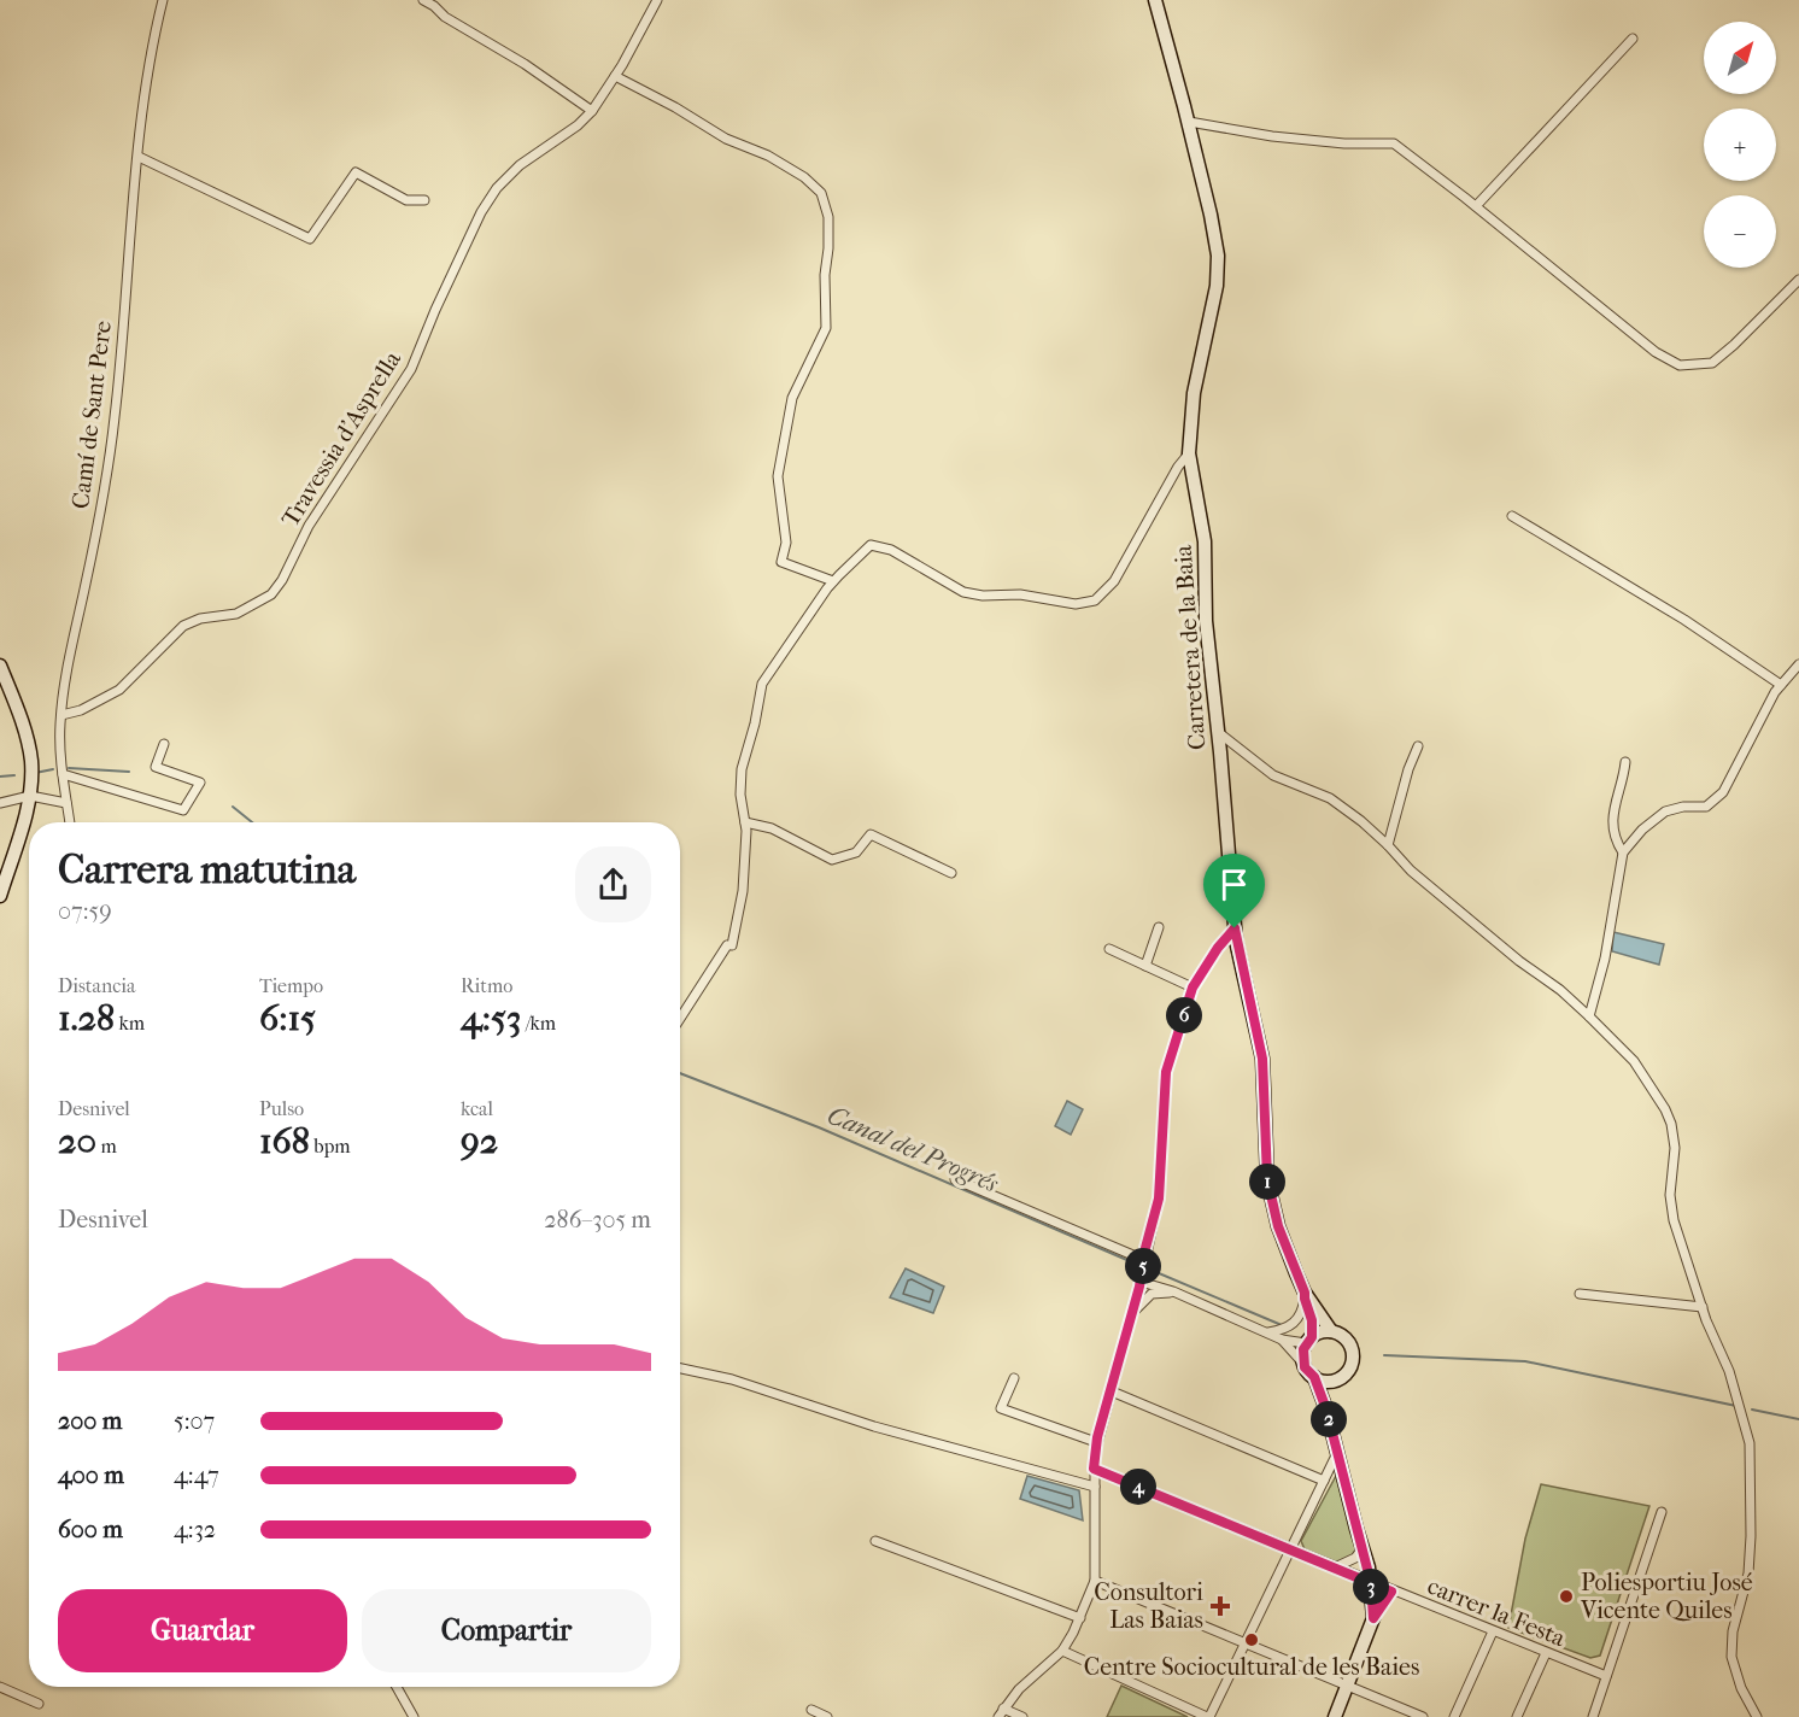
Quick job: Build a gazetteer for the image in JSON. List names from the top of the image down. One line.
{"streets":{"main road":["Carretera de la Baia"],"street":["Camí de Sant Pere","Travessia d'Asprella","carrer la Festa"]},"crossings":[["Camí de Sant Pere","Travessia d'Asprella"]],"water":["Canal del Progrés"],"places":{"other":["Poliesportiu José Vicente Quiles","Centre Sociocultural de les Baies"],"health":["Consultori Las Baias"]},"north":"top right","page":{"map_buttons":["+","−"],"heading":["Carrera matutina","07:59"],"stats":[["Distancia","1.28 km"],["Tiempo","6:15"],["Ritmo","4:53 /km"],["Desnivel","20 m"],["Pulso","168 bpm"],["kcal","92"]],"pins":["6","1","5","2","4","3"],"chart":["Desnivel","286–305 m"],"list":[{"name":"200 m","note":"5:07"},{"name":"400 m","note":"4:47"},{"name":"600 m","note":"4:32"}],"buttons":["Guardar","Compartir"]}}
